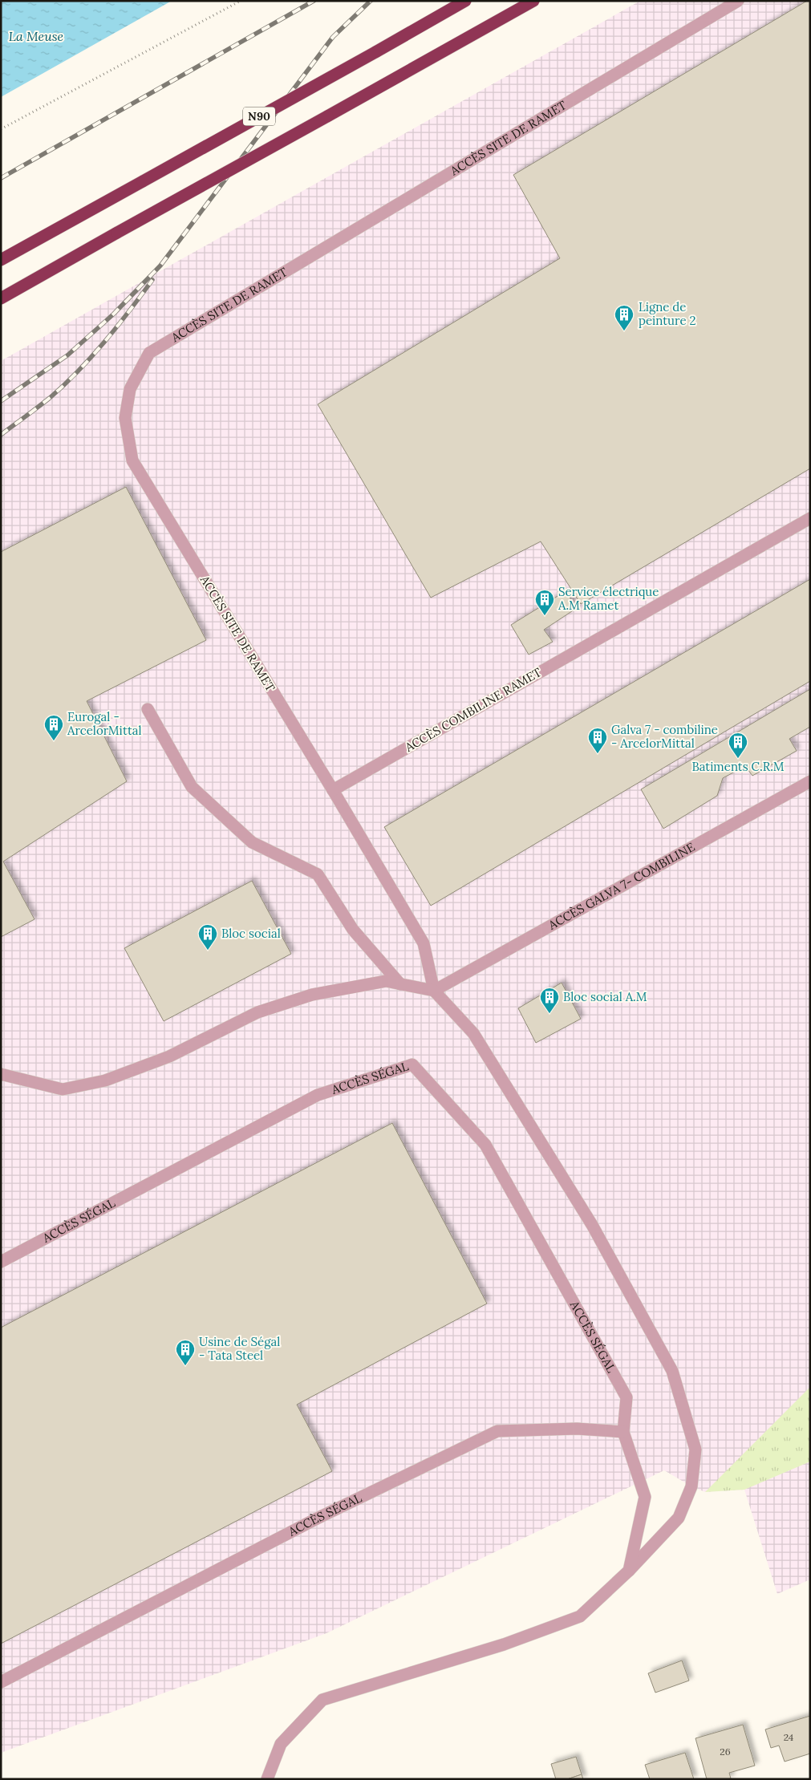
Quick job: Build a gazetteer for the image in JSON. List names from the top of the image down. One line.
{"streets":{"highway":["N90"],"lane":["ACCÈS SITE DE RAMET","ACCÈS COMBILINE RAMET","ACCÈS GALVA 7- COMBILINE","ACCÈS SÉGAL"]},"crossings":[["ACCÈS SITE DE RAMET","ACCÈS COMBILINE RAMET"]],"water":["La Meuse"],"places":{"building":["Ligne de peinture 2","Service électrique A.M Ramet","Eurogal - ArcelorMittal","Galva 7 - combiline - ArcelorMittal","Batiments C.R.M","Bloc social","Bloc social A.M","Usine de Ségal - Tata Steel"]},"house_numbers":["24","26"]}
